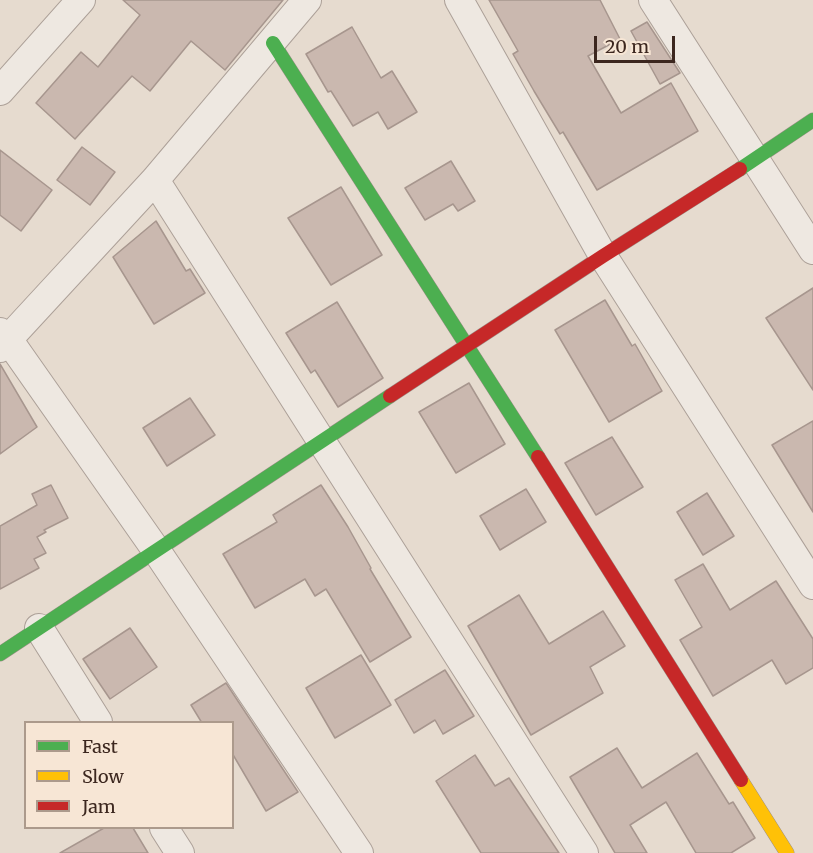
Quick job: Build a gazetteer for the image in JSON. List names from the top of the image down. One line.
{"legend":["Fast","Slow","Jam"],"scale_bar":"20 m"}
